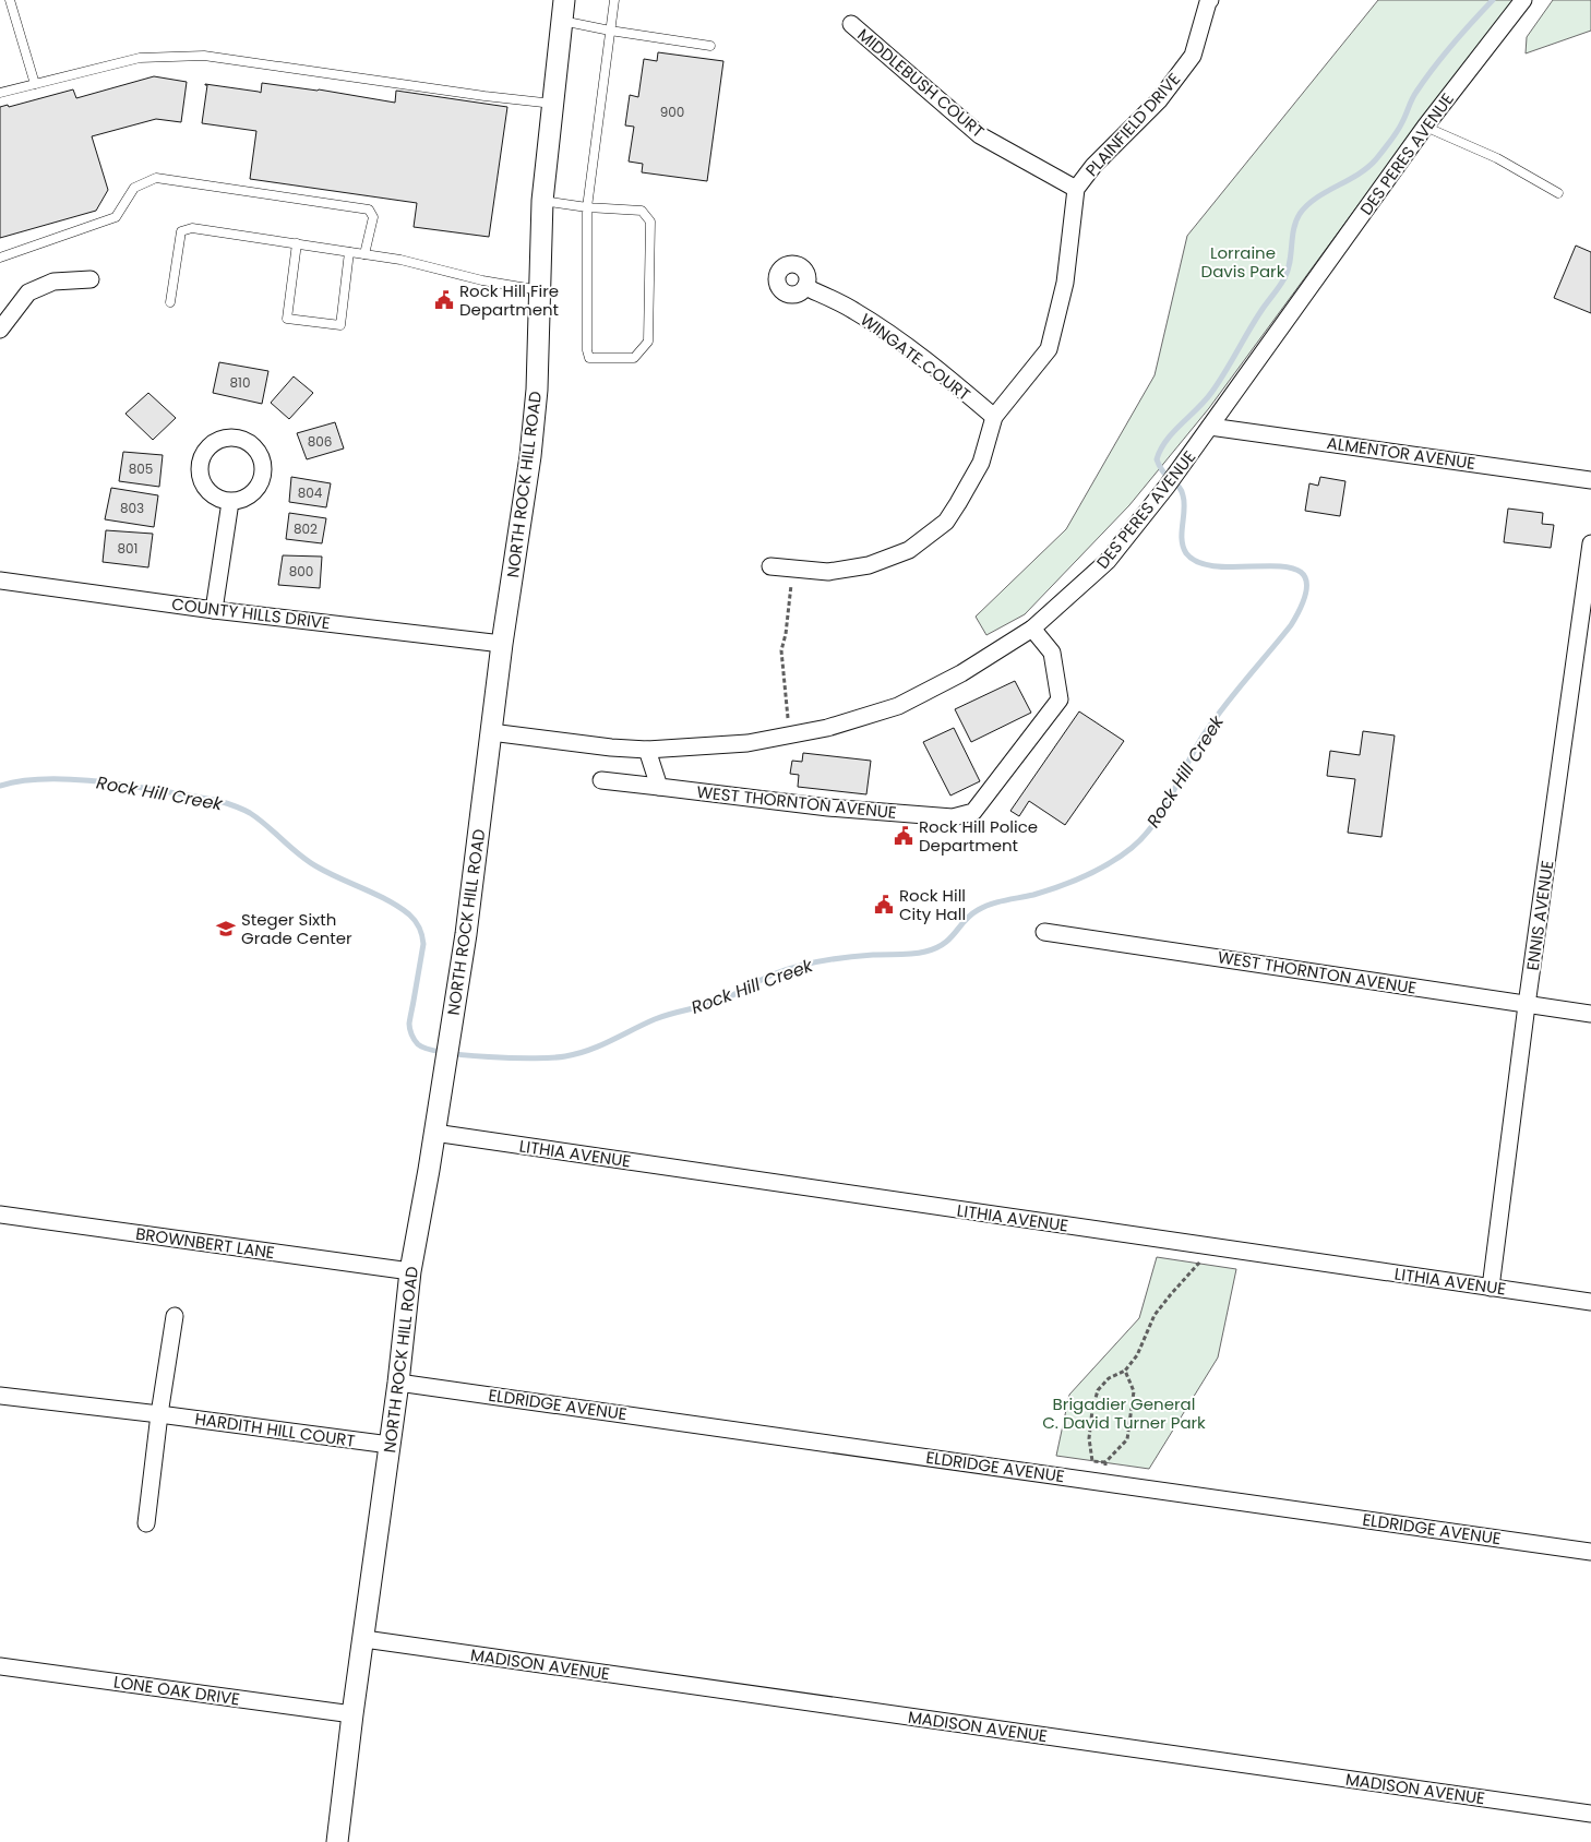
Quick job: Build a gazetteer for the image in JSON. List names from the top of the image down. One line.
{"streets":{"street":["MIDDLEBUSH COURT","PLAINFIELD DRIVE","DES PERES AVENUE","WINGATE COURT","ALMENTOR AVENUE","NORTH ROCK HILL ROAD","COUNTY HILLS DRIVE","WEST THORNTON AVENUE","ENNIS AVENUE","LITHIA AVENUE","BROWNBERT LANE","ELDRIDGE AVENUE","HARDITH HILL COURT","MADISON AVENUE","LONE OAK DRIVE"]},"crossings":[["MIDDLEBUSH COURT","PLAINFIELD DRIVE"],["PLAINFIELD DRIVE","WINGATE COURT"],["DES PERES AVENUE","ALMENTOR AVENUE"],["DES PERES AVENUE","NORTH ROCK HILL ROAD"],["DES PERES AVENUE","WEST THORNTON AVENUE"],["NORTH ROCK HILL ROAD","COUNTY HILLS DRIVE"],["NORTH ROCK HILL ROAD","LITHIA AVENUE"],["NORTH ROCK HILL ROAD","BROWNBERT LANE"],["NORTH ROCK HILL ROAD","ELDRIDGE AVENUE"],["NORTH ROCK HILL ROAD","HARDITH HILL COURT"],["NORTH ROCK HILL ROAD","MADISON AVENUE"],["NORTH ROCK HILL ROAD","LONE OAK DRIVE"],["WEST THORNTON AVENUE","ENNIS AVENUE"],["ENNIS AVENUE","LITHIA AVENUE"]],"water":["Rock Hill Creek"],"parks":["Lorraine Davis Park","Brigadier General C. David Turner Park"],"places":{"public building":["Rock Hill Fire Department","Rock Hill Police Department","Rock Hill City Hall"],"school or university":["Steger Sixth Grade Center"]},"house_numbers":["900","810","806","805","804","803","802","801","800"]}
